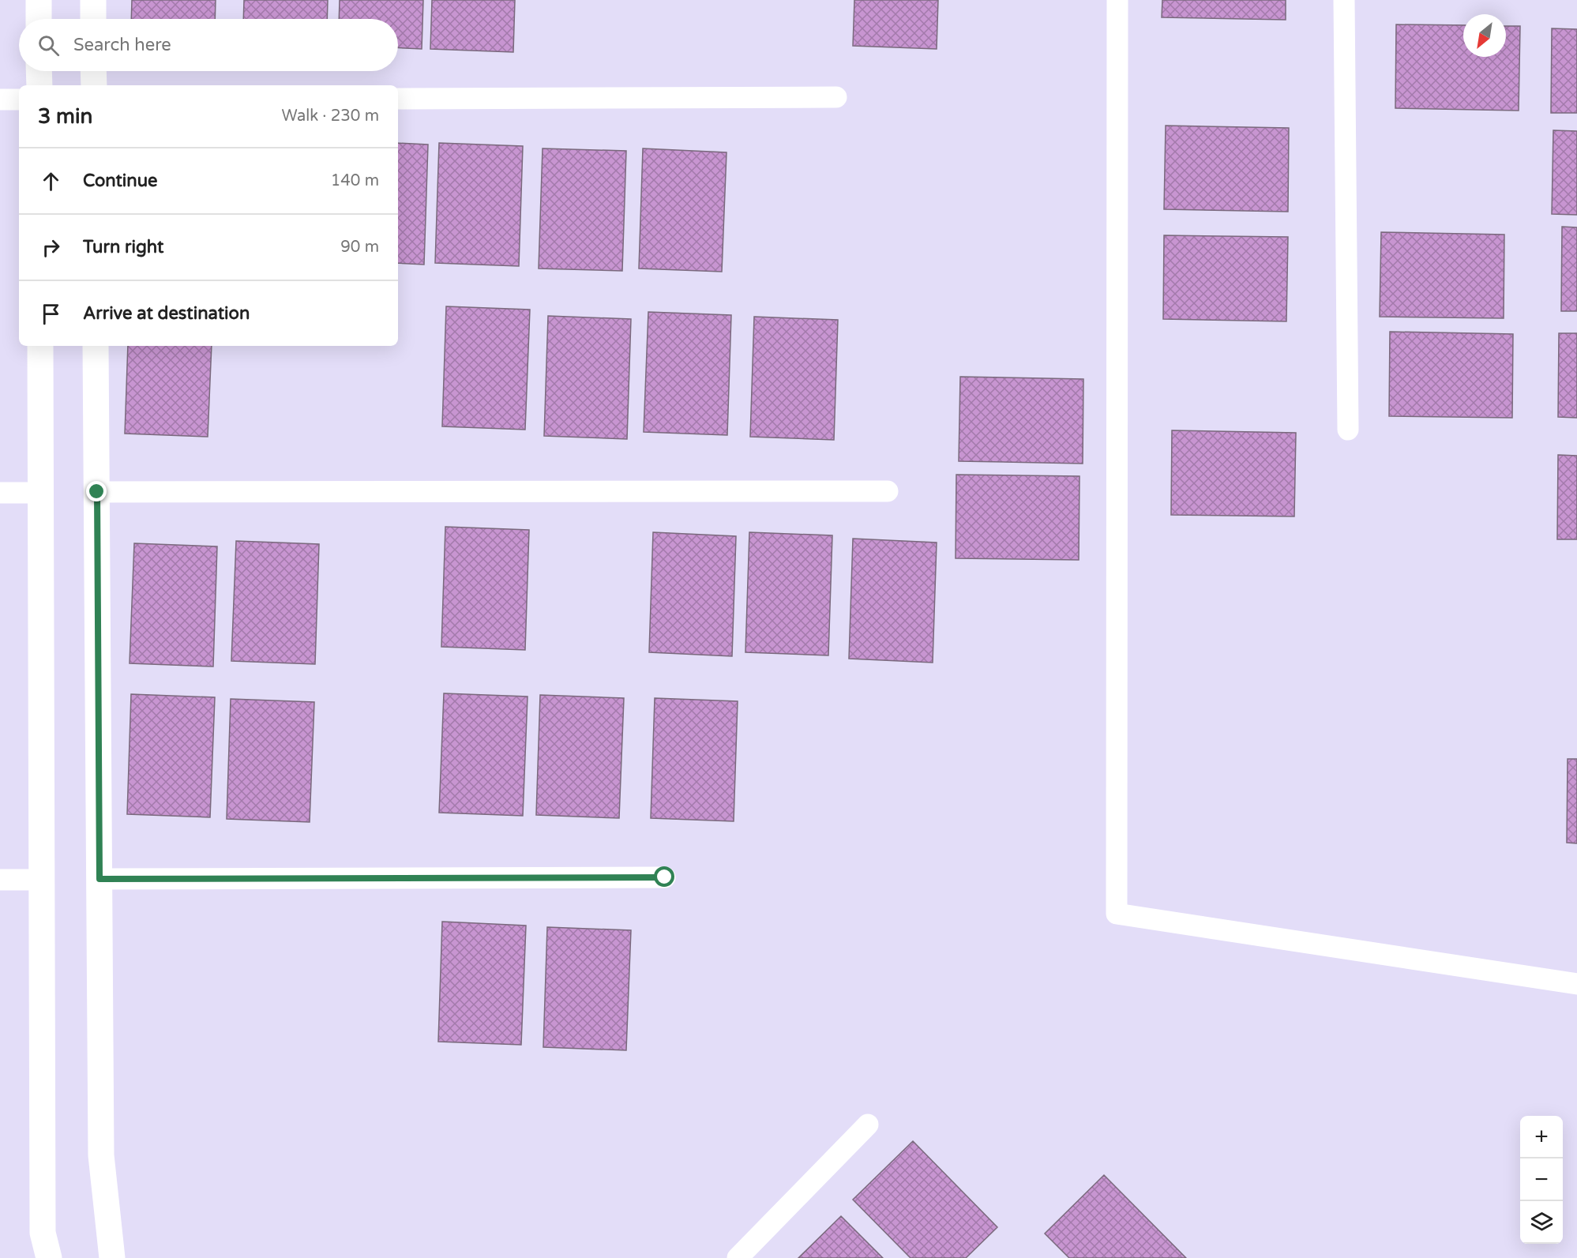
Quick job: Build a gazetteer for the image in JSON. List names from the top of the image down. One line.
{"north":"bottom left","page":{"search":"Search here","heading":["3 min","Walk · 230 m"],"list":[["Continue","140 m"],["Turn right","90 m"],"Arrive at destination"],"map_buttons":["+","−"]}}
